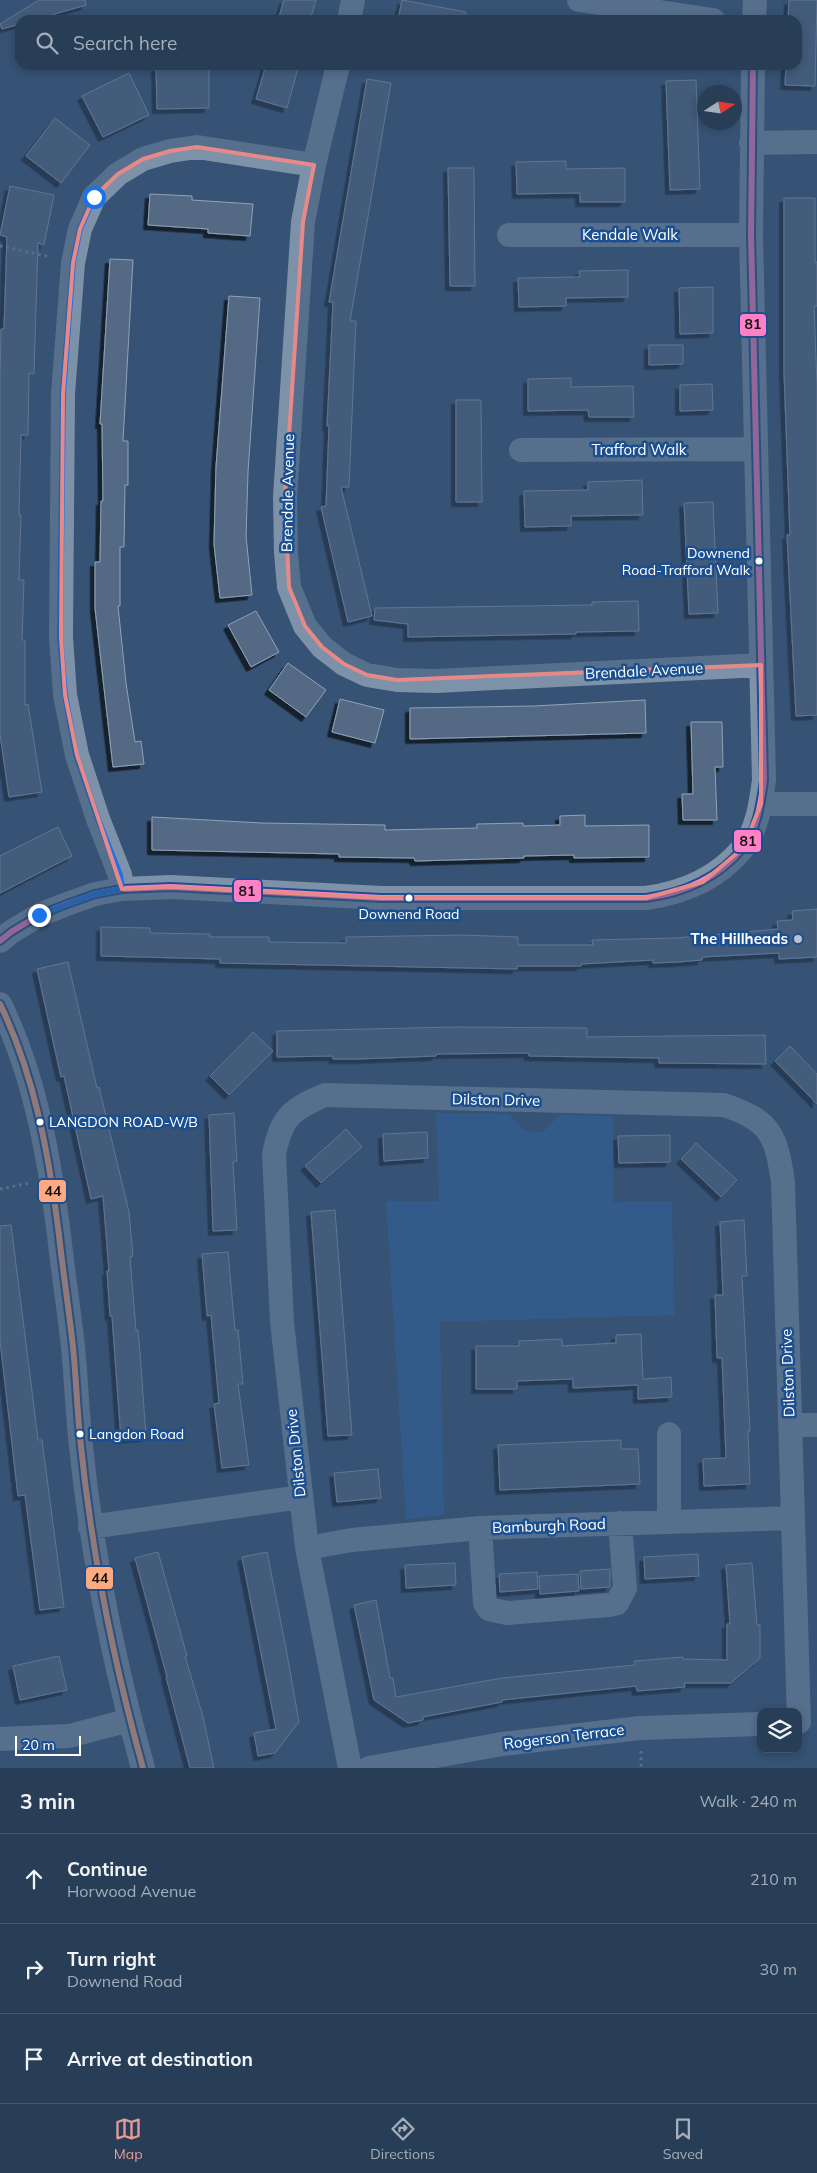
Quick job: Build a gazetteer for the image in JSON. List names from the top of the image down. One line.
{"streets":{"street":["Kendale Walk","Trafford Walk","Brendale Avenue","Dilston Drive","Bamburgh Road","Rogerson Terrace"]},"crossings":[["Dilston Drive","Bamburgh Road"]],"places":["Downend Road-Trafford Walk","Downend Road","The Hillheads","LANGDON ROAD-W/B","Langdon Road"],"lines":["transit line 81","transit line 44"],"scale_bar":"20 m","north":"right","page":{"search":"Search here","scale":"20 m","heading":["3 min","Walk · 240 m"],"list":[["Continue","Horwood Avenue","210 m"],["Turn right","Downend Road","30 m"],"Arrive at destination"],"nav":["Map","Directions","Saved"]}}
